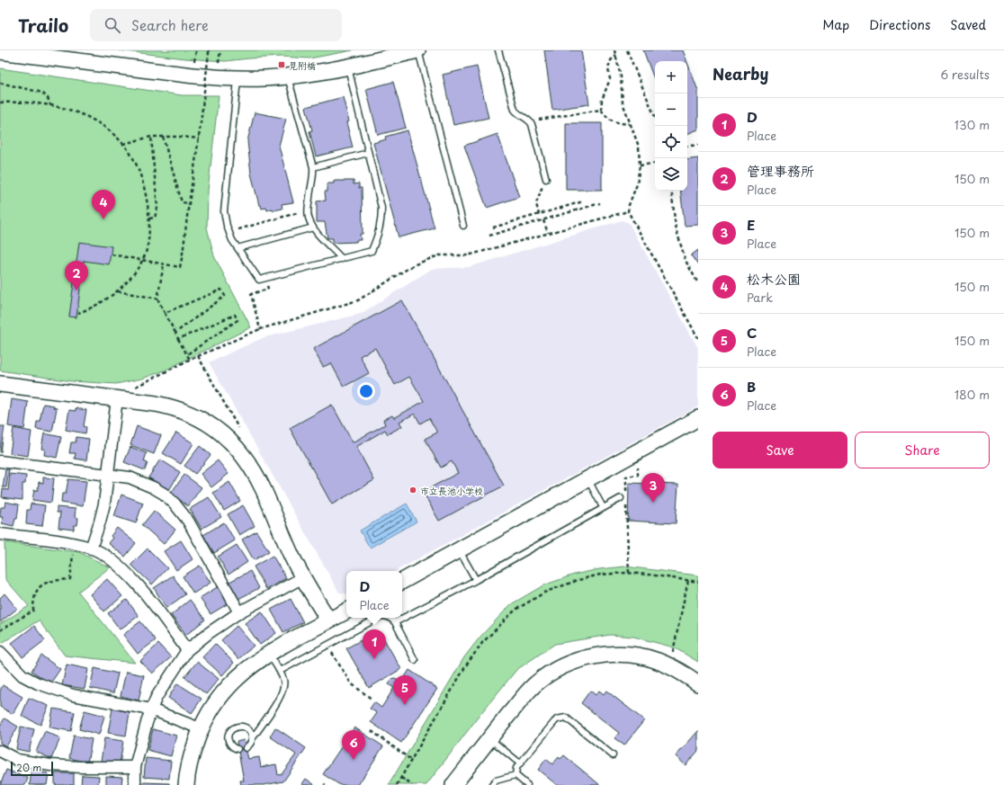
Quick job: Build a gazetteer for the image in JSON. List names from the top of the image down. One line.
{"places":{"transit":["見附橋"],"other":["市立長池小学校"]},"scale_bar":"20 m","page":{"header":"Trailo","search":"Search here","nav":["Map","Directions","Saved"],"heading":["Nearby","6 results"],"map_buttons":["+","−"],"list":[{"mark":"1","name":"D","note":"Place","value":"130 m"},{"mark":"2","name":"管理事務所","note":"Place","value":"150 m"},{"mark":"3","name":"E","note":"Place","value":"150 m"},{"mark":"4","name":"松木公園","note":"Park","value":"150 m"},{"mark":"5","name":"C","note":"Place","value":"150 m"},{"mark":"6","name":"B","note":"Place","value":"180 m"}],"pins":["4","2","3","1","5","6"],"buttons":["Save","Share"],"popup":["D","Place"],"scale":"20 m"}}
